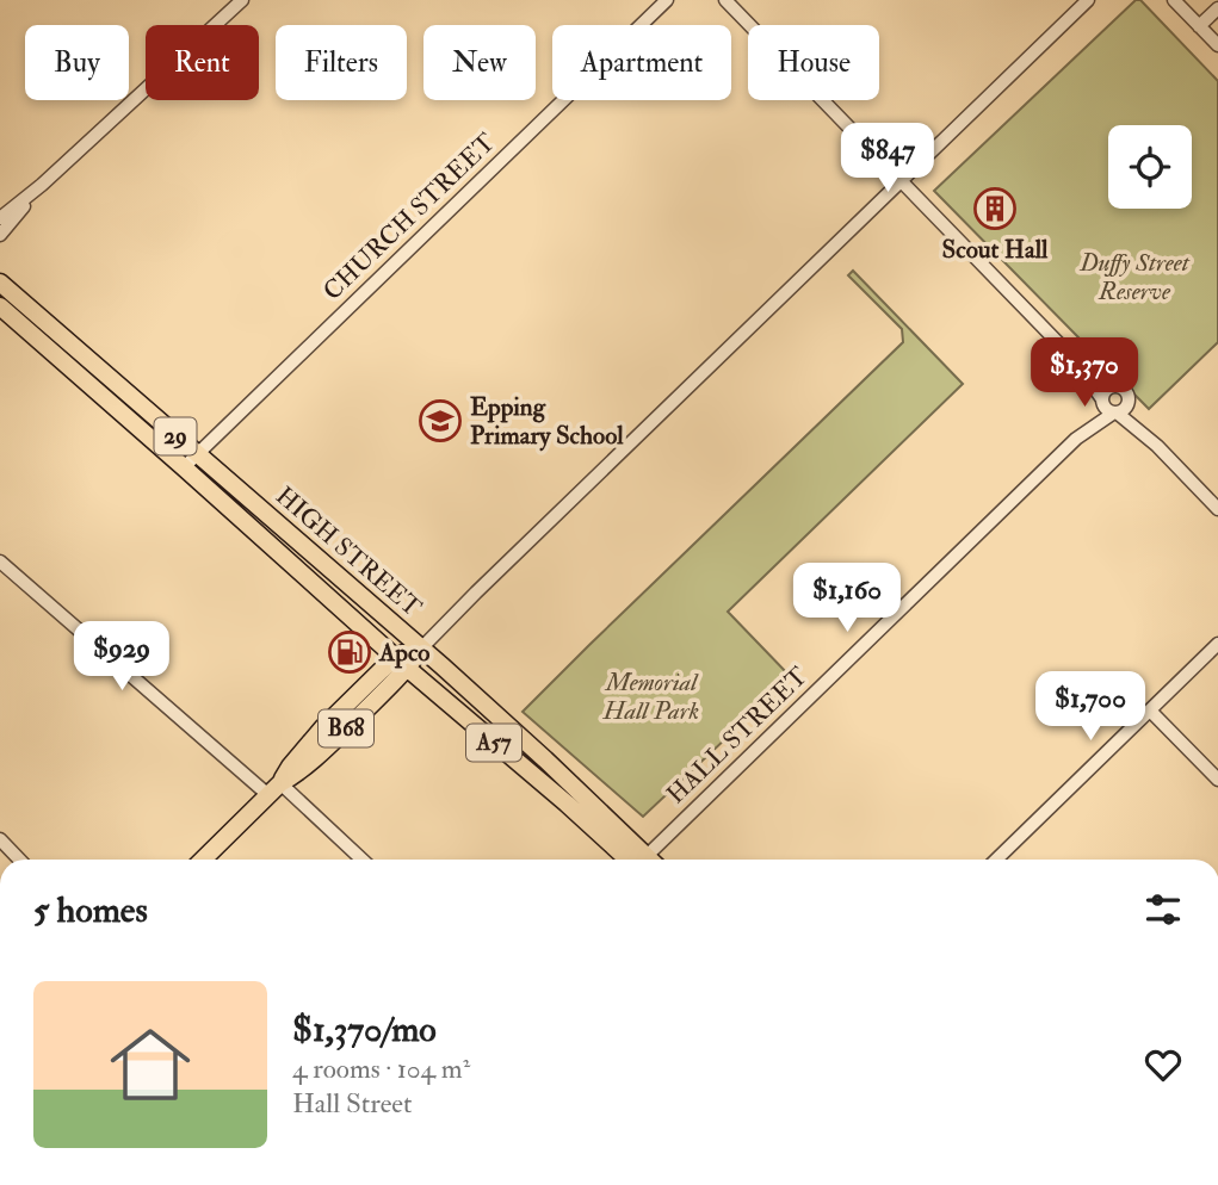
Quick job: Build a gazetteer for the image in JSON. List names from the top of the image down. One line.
{"streets":{"main road":["29","HIGH STREET","B68","A57"],"street":["CHURCH STREET","HALL STREET"]},"crossings":[["CHURCH STREET","HIGH STREET"],["HIGH STREET","B68"]],"parks":["Duffy Street Reserve","Memorial Hall Park"],"places":{"building":["Scout Hall"],"school or university":["Epping Primary School"],"fuel station":["Apco"]},"page":{"chip":["Buy","Rent","Filters","New","Apartment","House"],"price":["$847","$1,370","$1,160","$929","$1,700"],"heading":"5 homes","list":[{"name":"$1,370/mo","note":"4 rooms · 104 m² · Hall Street"}]}}
